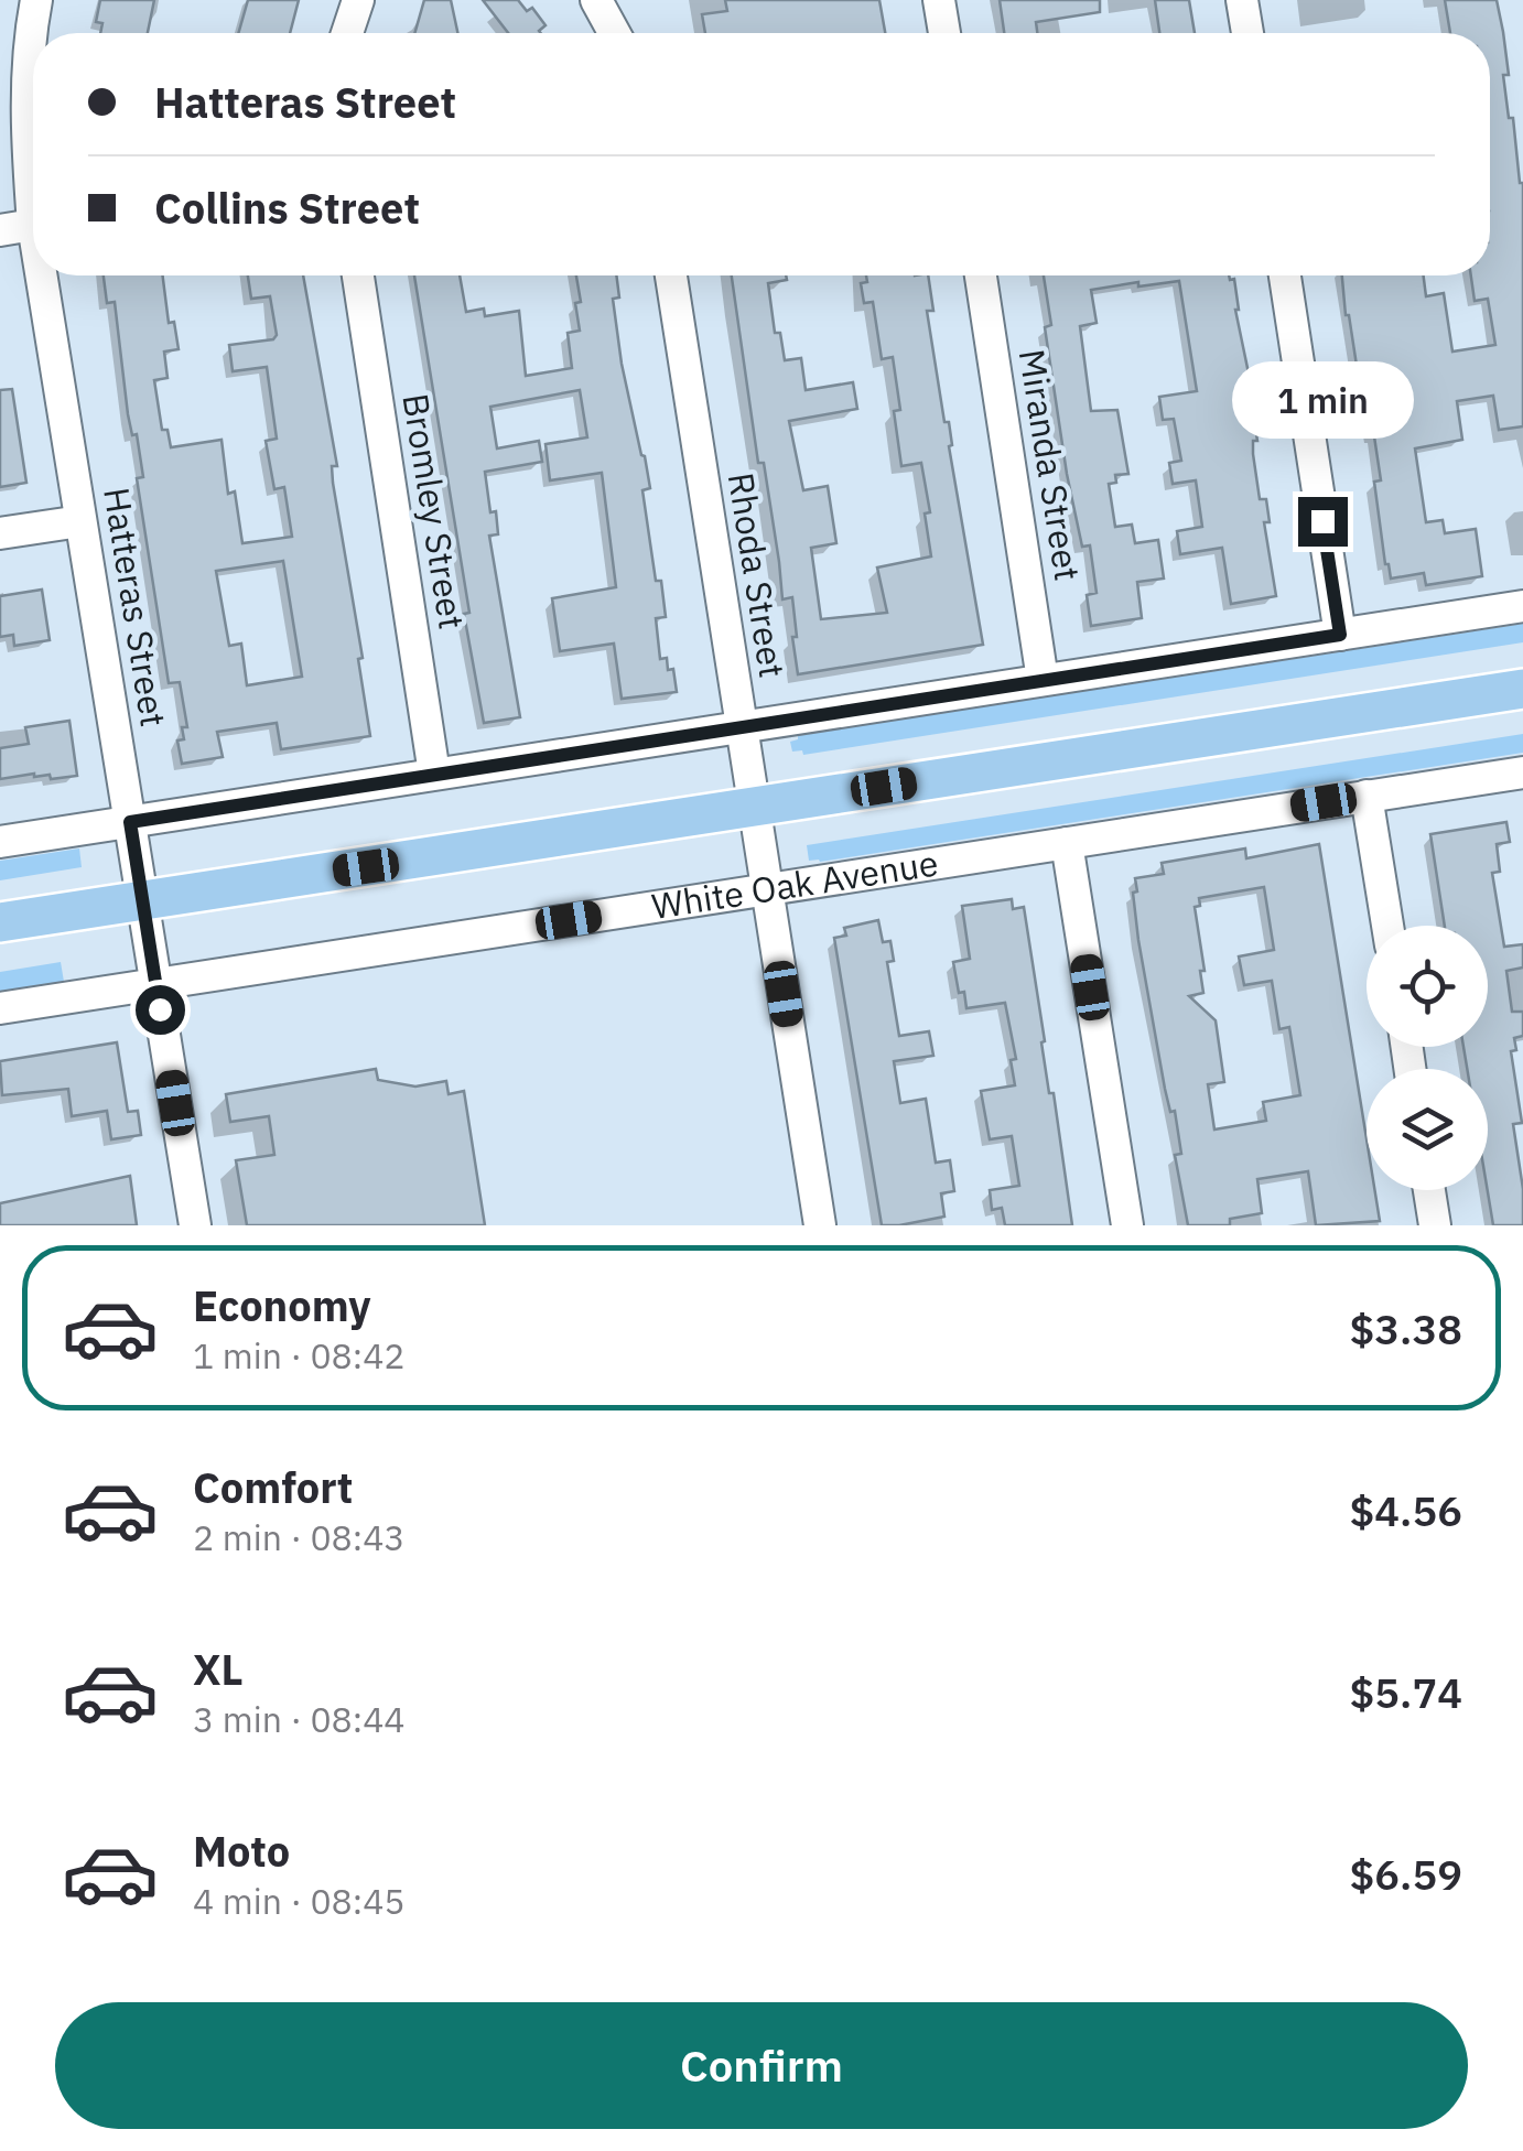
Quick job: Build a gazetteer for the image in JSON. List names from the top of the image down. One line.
{"streets":{"street":["Miranda Street","Bromley Street","Rhoda Street","Hatteras Street","White Oak Avenue"]},"crossings":[["Rhoda Street","White Oak Avenue"],["Hatteras Street","White Oak Avenue"]],"page":{"banner":["Hatteras Street","Collins Street"],"bubble":"1 min","list":[{"name":"Economy","note":"1 min · 08:42","value":"$3.38"},{"name":"Comfort","note":"2 min · 08:43","value":"$4.56"},{"name":"XL","note":"3 min · 08:44","value":"$5.74"},{"name":"Moto","note":"4 min · 08:45","value":"$6.59"}],"buttons":"Confirm"}}
